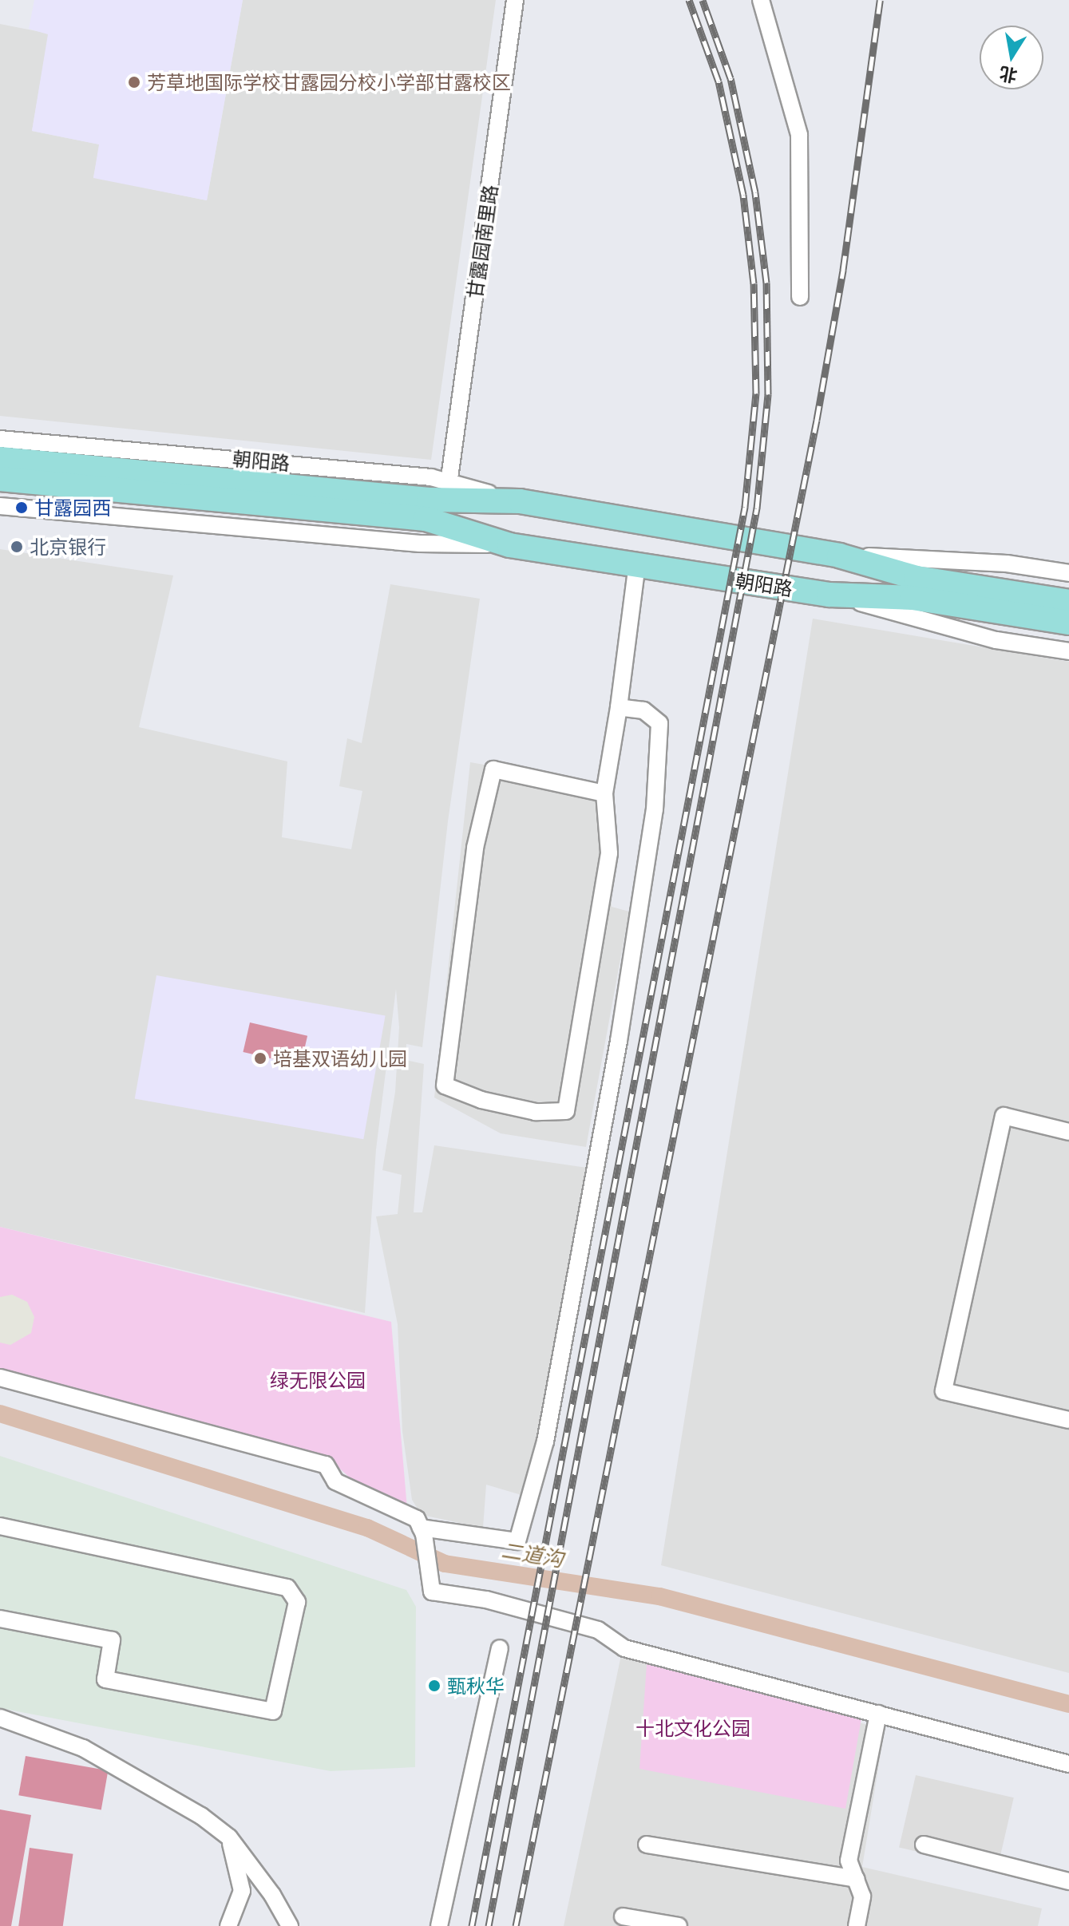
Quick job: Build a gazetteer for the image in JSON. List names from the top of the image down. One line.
{"streets":{"highway":["朝阳路"],"street":["甘露园南里路"]},"crossings":[["甘露园南里路","朝阳路"]],"water":["二道沟"],"parks":["绿无限公园","十北文化公园"],"places":["芳草地国际学校甘露园分校小学部甘露校区","甘露园西","北京银行","培基双语幼儿园","甄秋华"],"north":"bottom"}
